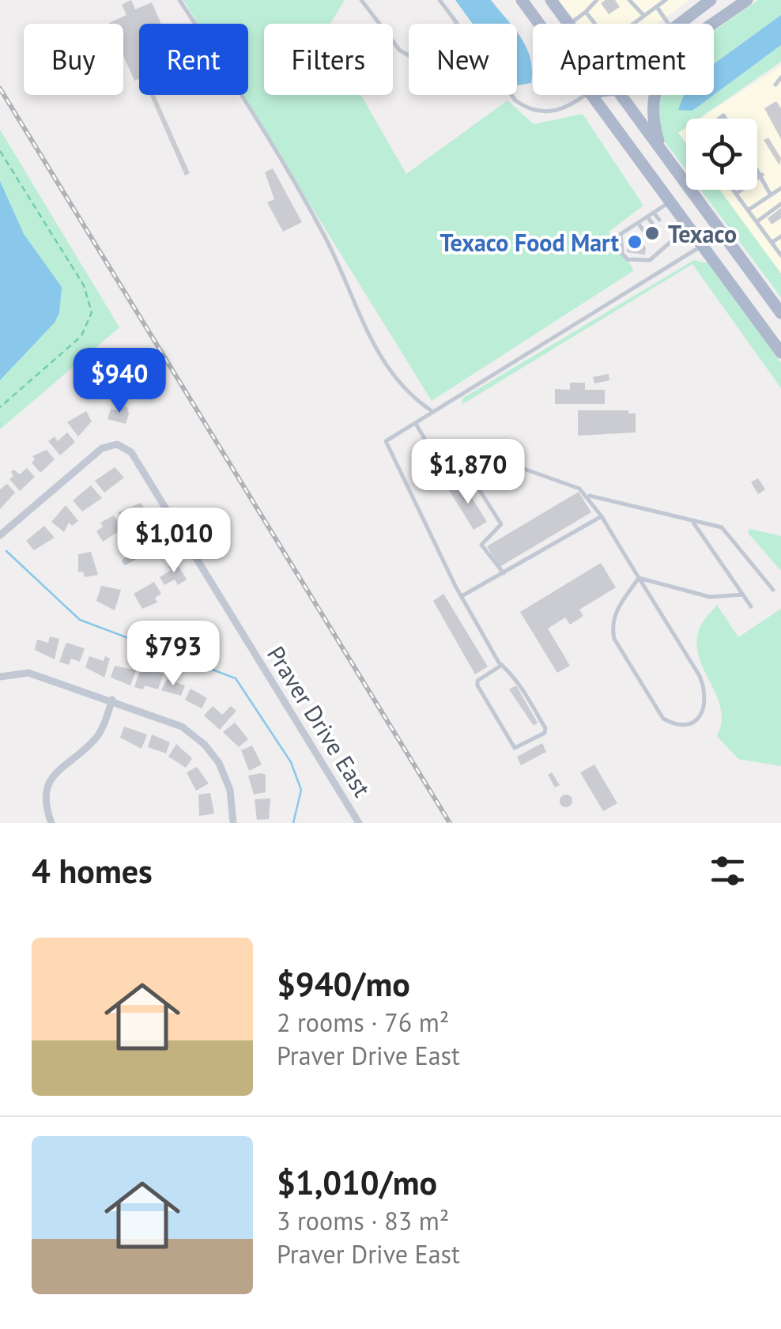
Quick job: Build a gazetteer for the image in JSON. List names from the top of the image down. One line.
{"streets":{"street":["Praver Drive East"]},"places":["Texaco","Texaco Food Mart"],"page":{"chip":["Buy","Rent","Filters","New","Apartment"],"price":["$940","$1,870","$1,010","$793"],"heading":"4 homes","list":[{"name":"$940/mo","note":"2 rooms · 76 m² · Praver Drive East"},{"name":"$1,010/mo","note":"3 rooms · 83 m² · Praver Drive East"}]}}
